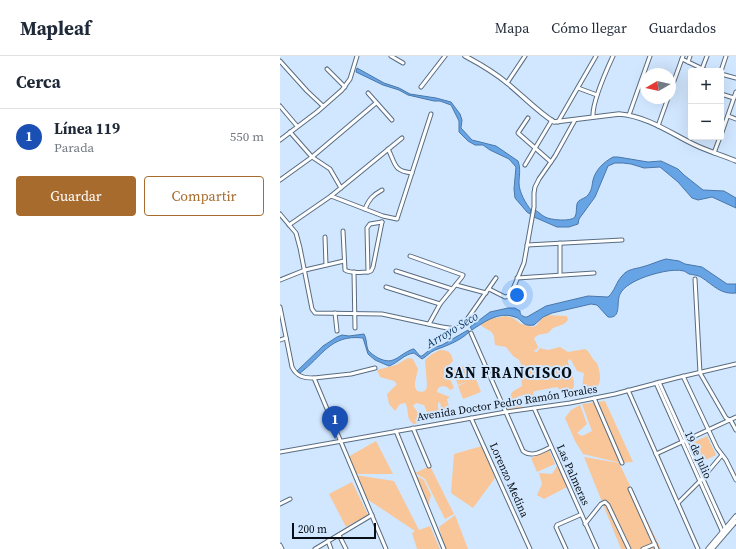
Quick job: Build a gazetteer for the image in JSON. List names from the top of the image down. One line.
{"streets":{"street":["Avenida Doctor Pedro Ramón Torales","19 de Julio","Las Palmeras","Lorenzo Medina"]},"crossings":[["Avenida Doctor Pedro Ramón Torales","19 de Julio"],["Avenida Doctor Pedro Ramón Torales","Las Palmeras"],["Avenida Doctor Pedro Ramón Torales","Lorenzo Medina"]],"districts":["SAN FRANCISCO"],"water":["Arroyo Seco"],"scale_bar":"200 m","north":"left","page":{"header":"Mapleaf","nav":["Mapa","Cómo llegar","Guardados"],"heading":"Cerca","map_buttons":["+","−"],"list":[{"mark":"1","name":"Línea 119","note":"Parada","value":"550 m"}],"buttons":["Guardar","Compartir"],"pins":"1","scale":"200 m"}}
